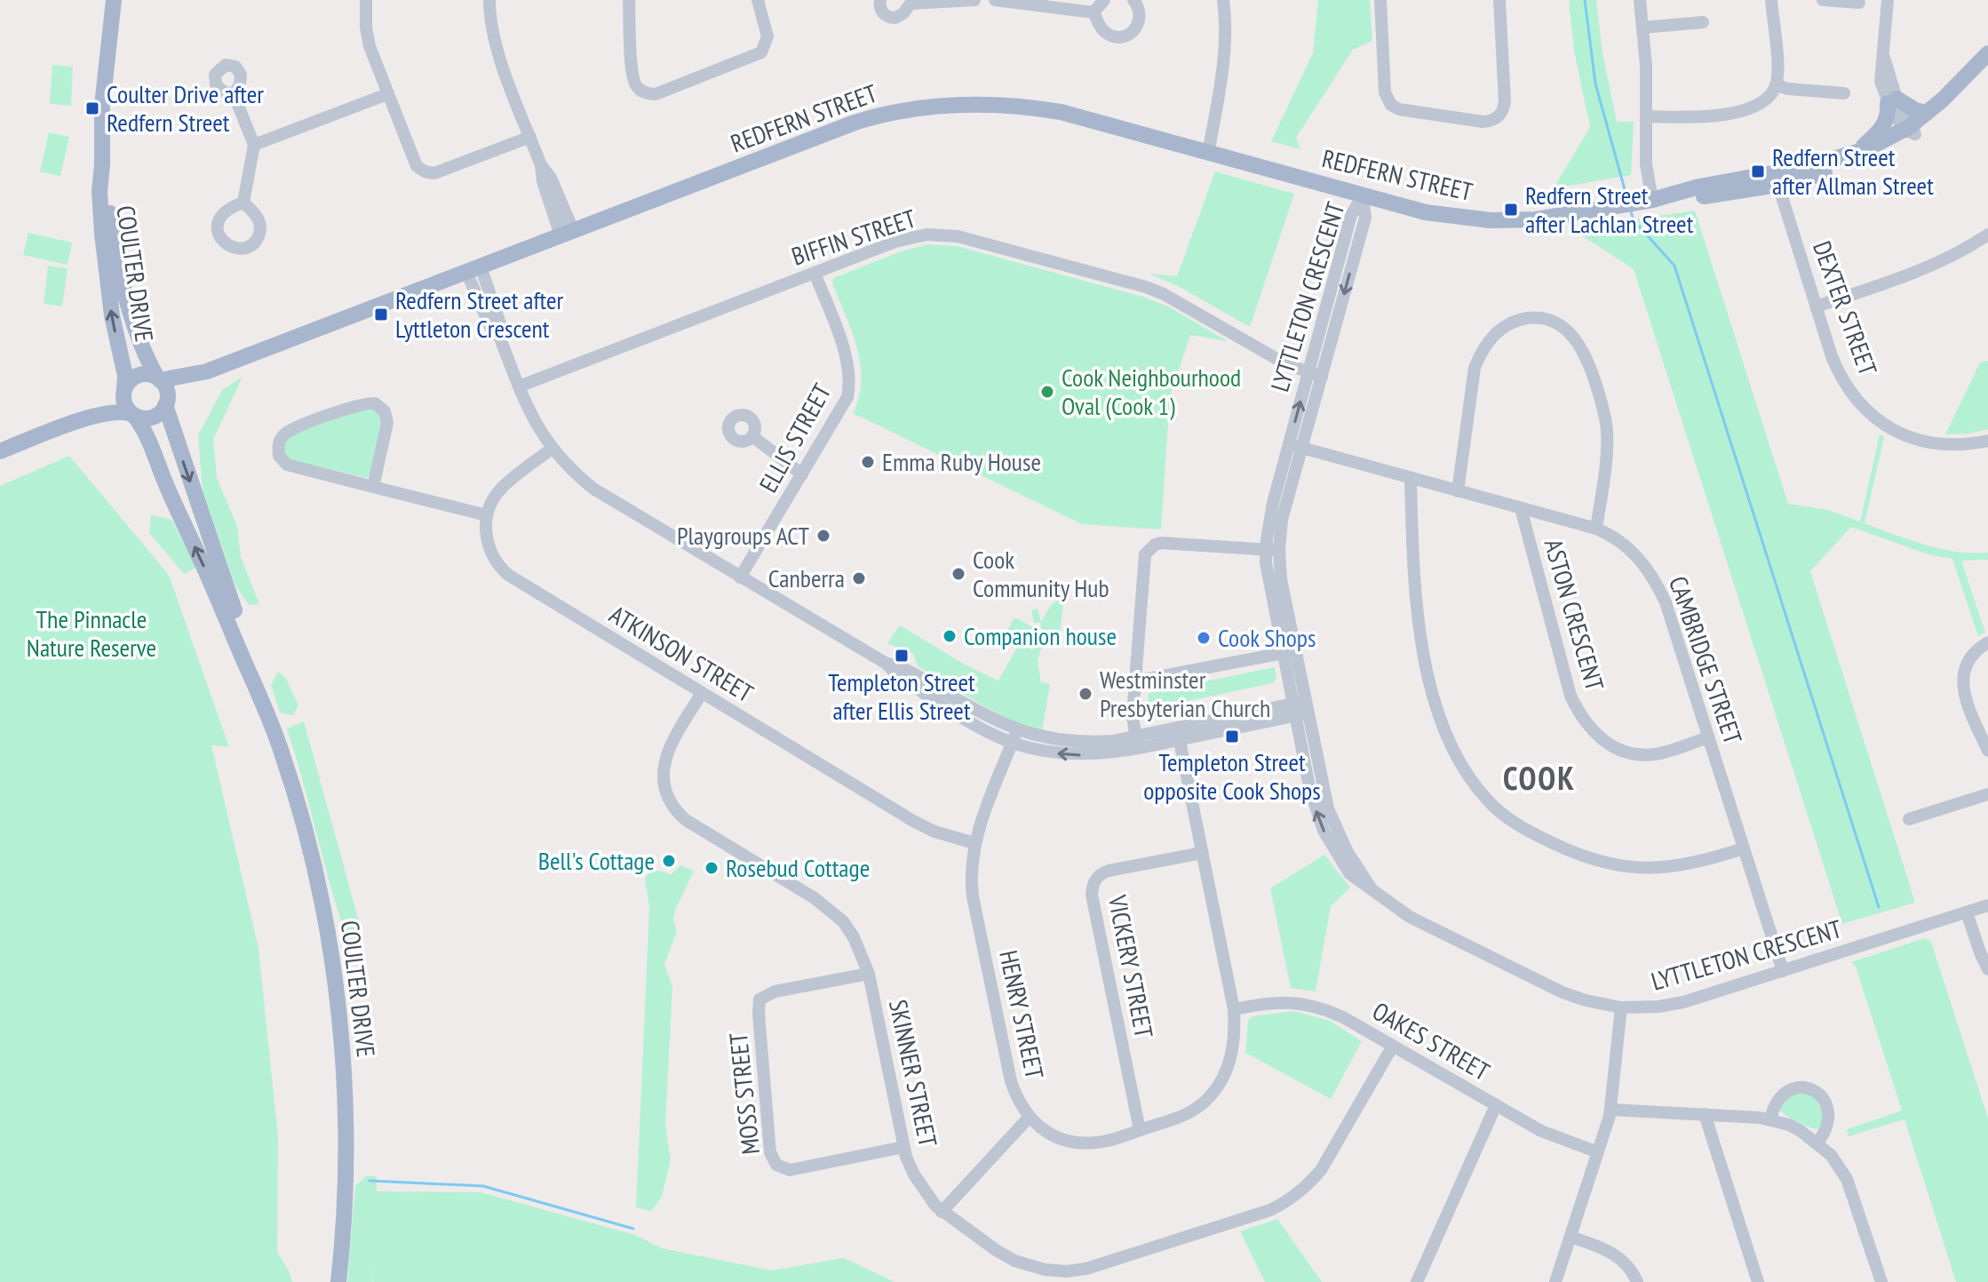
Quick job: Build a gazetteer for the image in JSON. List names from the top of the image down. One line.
{"streets":{"main road":["REDFERN STREET","COULTER DRIVE"],"street":["BIFFIN STREET","LYTTLETON CRESCENT","DEXTER STREET","ELLIS STREET","ASTON CRESCENT","ATKINSON STREET","CAMBRIDGE STREET","VICKERY STREET","HENRY STREET","OAKES STREET","SKINNER STREET","MOSS STREET"]},"crossings":[["REDFERN STREET","COULTER DRIVE"],["REDFERN STREET","LYTTLETON CRESCENT"],["REDFERN STREET","DEXTER STREET"],["BIFFIN STREET","LYTTLETON CRESCENT"],["BIFFIN STREET","ELLIS STREET"],["LYTTLETON CRESCENT","CAMBRIDGE STREET"],["ASTON CRESCENT","CAMBRIDGE STREET"],["ATKINSON STREET","HENRY STREET"],["ATKINSON STREET","SKINNER STREET"],["VICKERY STREET","HENRY STREET"],["HENRY STREET","OAKES STREET"],["OAKES STREET","SKINNER STREET"],["SKINNER STREET","MOSS STREET"]],"districts":["COOK"],"parks":["The Pinnacle Nature Reserve"],"places":{"transit":["Coulter Drive after Redfern Street","Redfern Street after Allman Street","Redfern Street after Lachlan Street","Redfern Street after Lyttleton Crescent","Templeton Street after Ellis Street","Templeton Street opposite Cook Shops"],"other":["Cook Neighbourhood Oval (Cook 1)","Emma Ruby House","Playgroups ACT","Cook Community Hub","Canberra","Companion house","Cook Shops","Westminster Presbyterian Church","Bell's Cottage","Rosebud Cottage"]}}
